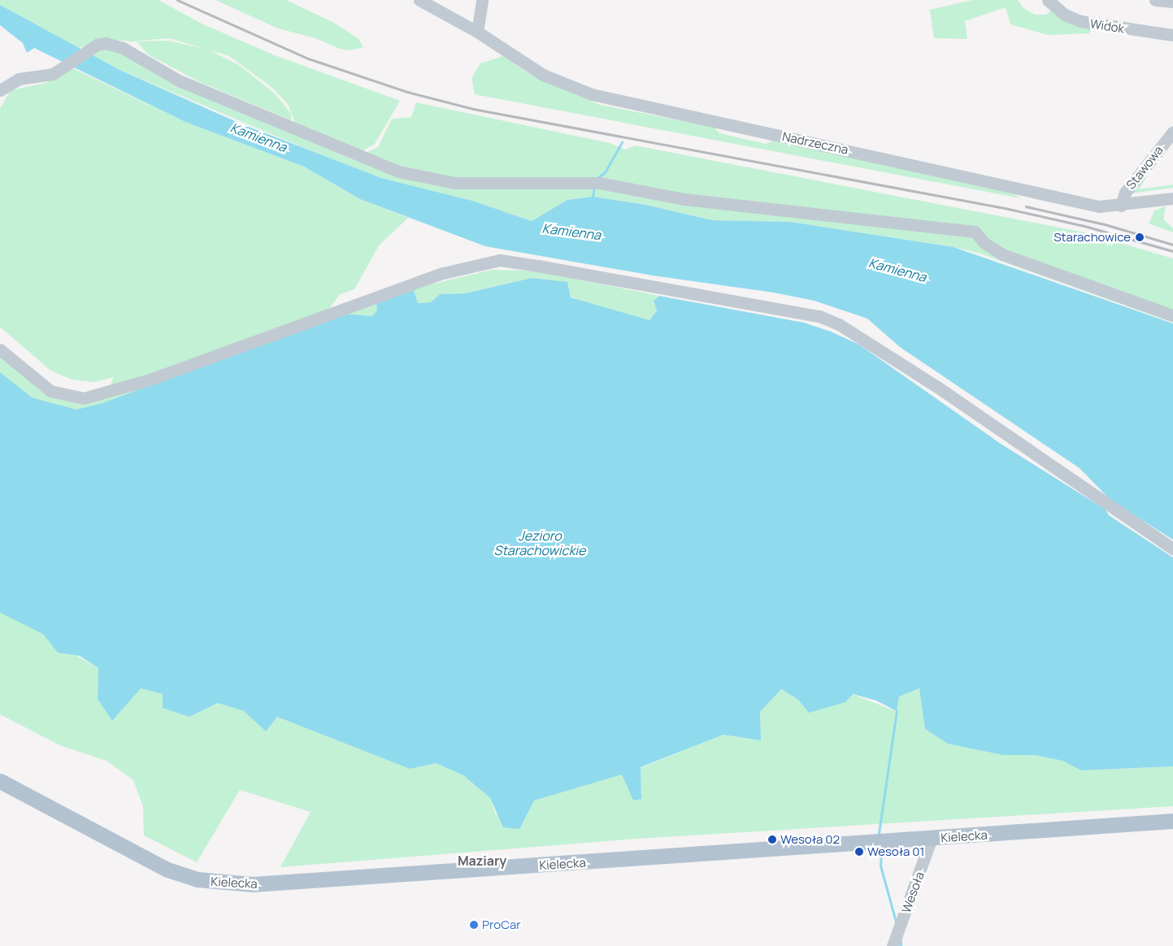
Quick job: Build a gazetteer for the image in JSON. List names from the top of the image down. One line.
{"streets":{"main road":["Kielecka"],"street":["Widok","Nadrzeczna","Stawowa","Wesoła"]},"crossings":[["Nadrzeczna","Stawowa"],["Kielecka","Wesoła"]],"districts":["Maziary"],"water":["Kamienna","Jezioro Starachowickie"],"places":["Starachowice","Wesoła 02","Wesoła 01","ProCar"]}
